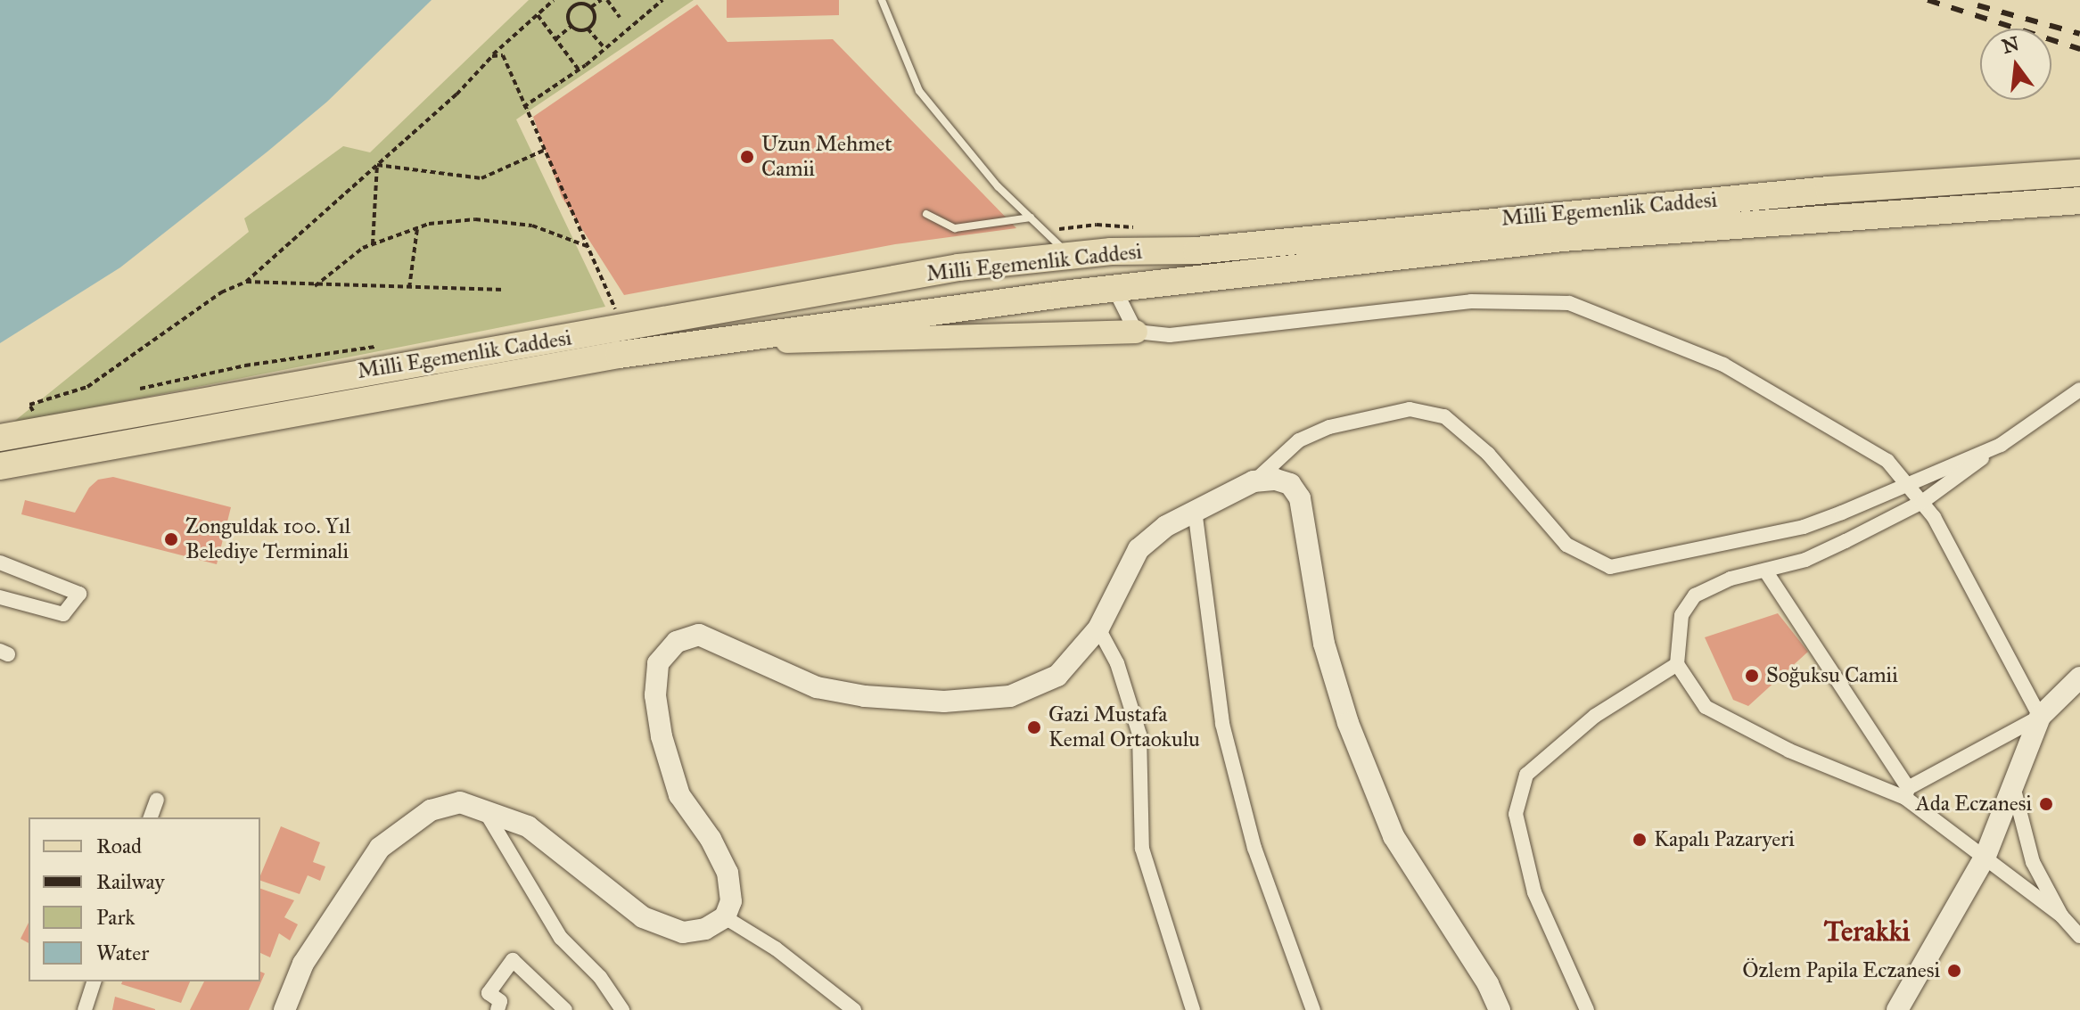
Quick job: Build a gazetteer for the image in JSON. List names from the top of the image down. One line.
{"streets":{"highway":["Milli Egemenlik Caddesi"]},"districts":["Terakki"],"places":["Uzun Mehmet Camii","Zonguldak 100. Yıl Belediye Terminali","Soğuksu Camii","Gazi Mustafa Kemal Ortaokulu","Ada Eczanesi","Kapalı Pazaryeri","Özlem Papila Eczanesi"],"legend":["Road","Railway","Park","Water"],"north":"top"}
